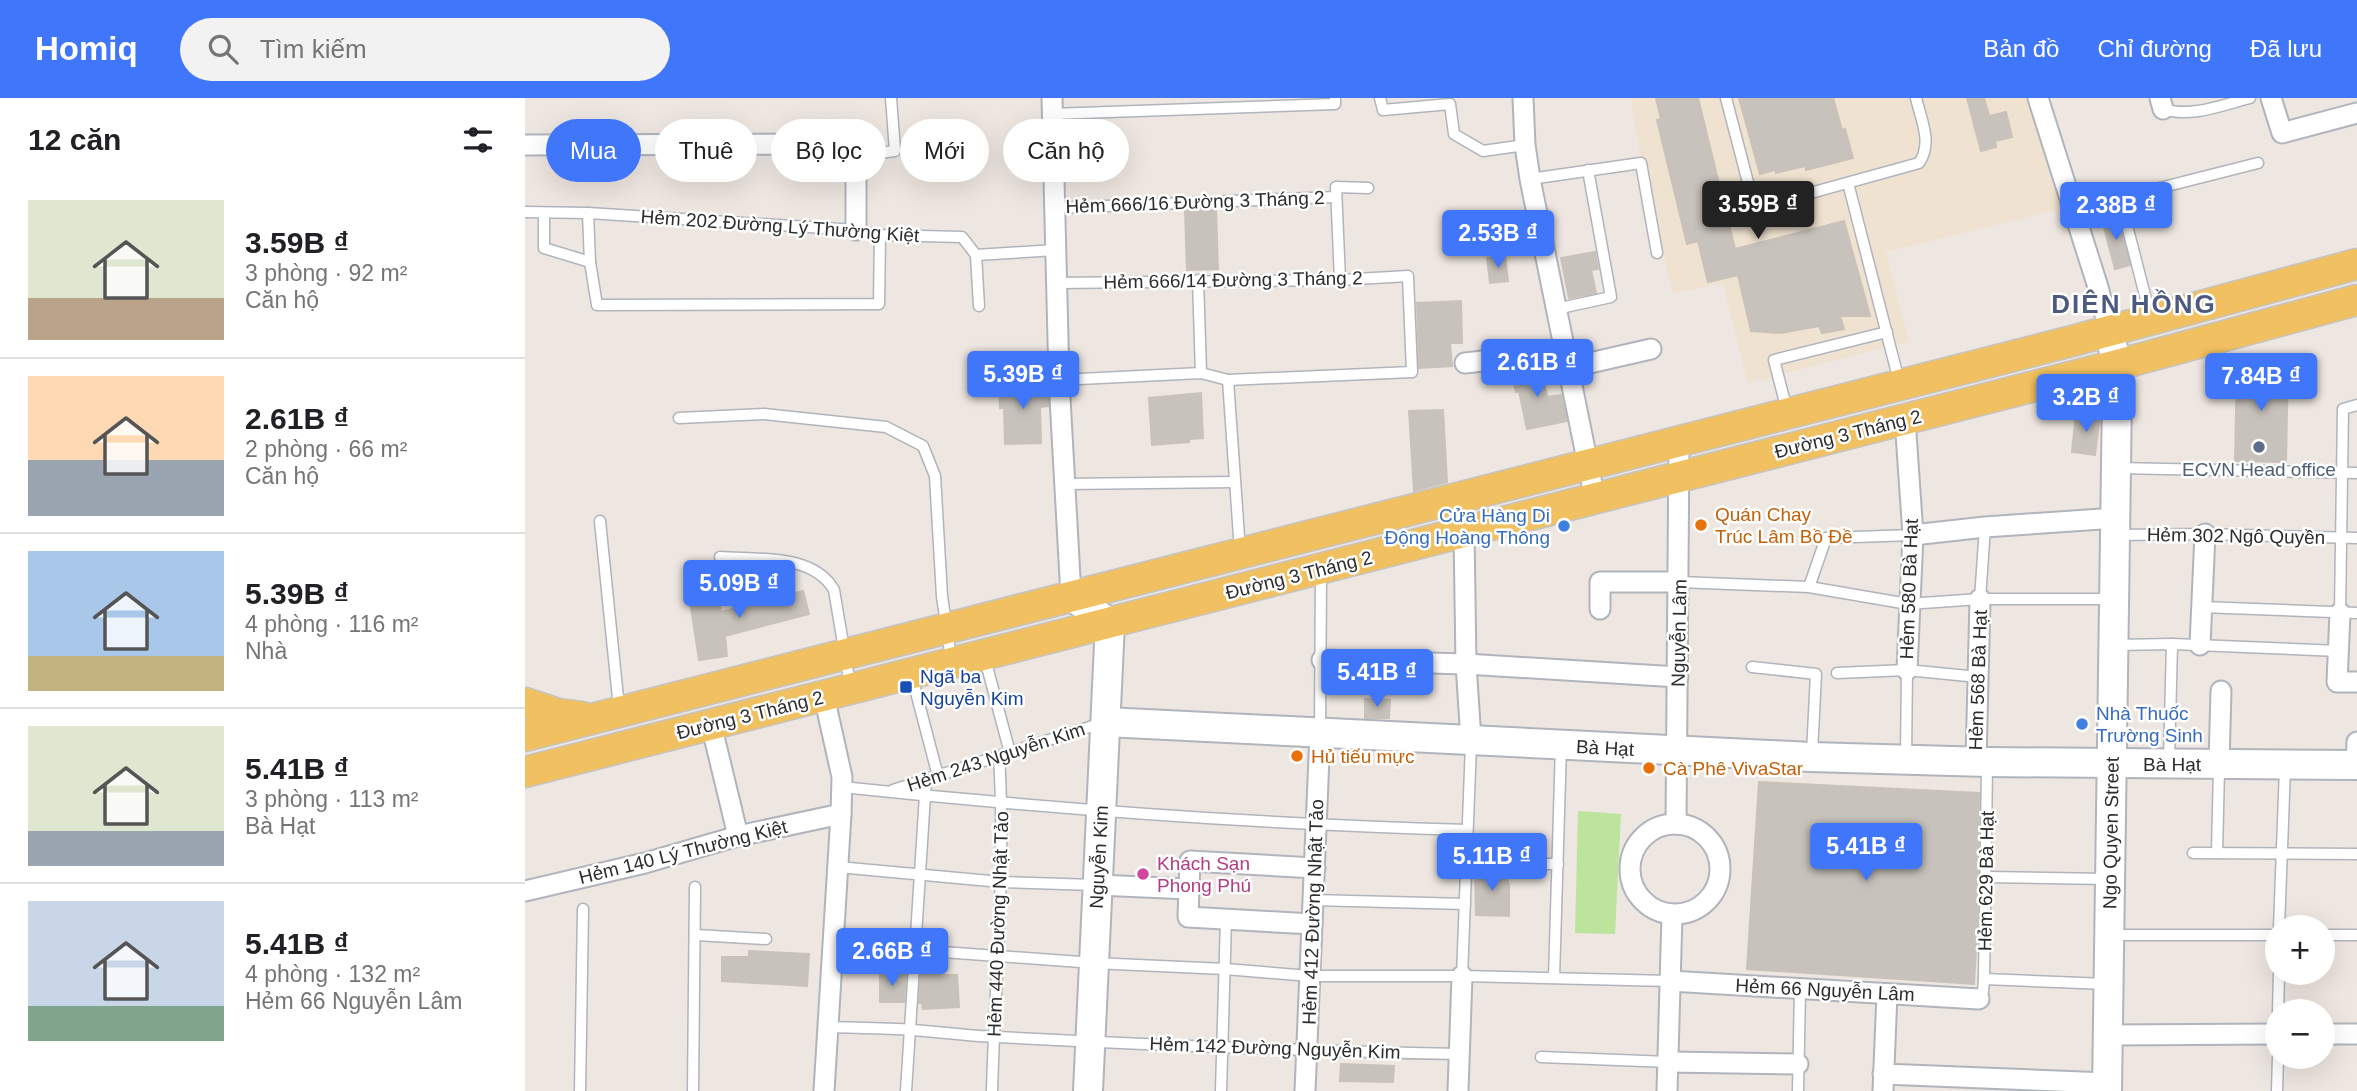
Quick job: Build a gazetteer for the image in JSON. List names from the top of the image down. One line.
{"streets":{"main road":["Đường 3 Tháng 2"],"street":["Hẻm 580 Bà Hạt","Nguyễn Lâm","Hẻm 568 Bà Hạt","Bà Hạt","Ngo Quyen Street","Hẻm 140 Lý Thường Kiệt","Nguyễn Kim","Hẻm 412 Đường Nhật Tảo","Hẻm 66 Nguyễn Lâm"],"lane":["Hẻm 666/16 Đường 3 Tháng 2","Hẻm 202 Đường Lý Thường Kiệt","Hẻm 666/14 Đường 3 Tháng 2","Hẻm 302 Ngô Quyền","Hẻm 243 Nguyễn Kim","Hẻm 629 Bà Hạt","Hẻm 440 Đường Nhật Tảo","Hẻm 142 Đường Nguyễn Kim"]},"crossings":[["Hẻm 666/16 Đường 3 Tháng 2","Hẻm 666/14 Đường 3 Tháng 2"],["Đường 3 Tháng 2","Hẻm 580 Bà Hạt"],["Đường 3 Tháng 2","Nguyễn Lâm"],["Đường 3 Tháng 2","Ngo Quyen Street"],["Đường 3 Tháng 2","Nguyễn Kim"],["Hẻm 302 Ngô Quyền","Ngo Quyen Street"],["Hẻm 580 Bà Hạt","Bà Hạt"],["Nguyễn Lâm","Bà Hạt"],["Hẻm 568 Bà Hạt","Bà Hạt"],["Hẻm 568 Bà Hạt","Hẻm 629 Bà Hạt"],["Bà Hạt","Hẻm 243 Nguyễn Kim"],["Bà Hạt","Ngo Quyen Street"],["Bà Hạt","Nguyễn Kim"],["Bà Hạt","Hẻm 629 Bà Hạt"],["Bà Hạt","Hẻm 412 Đường Nhật Tảo"],["Hẻm 243 Nguyễn Kim","Nguyễn Kim"],["Hẻm 243 Nguyễn Kim","Hẻm 440 Đường Nhật Tảo"],["Nguyễn Kim","Hẻm 142 Đường Nguyễn Kim"],["Hẻm 629 Bà Hạt","Hẻm 66 Nguyễn Lâm"],["Hẻm 412 Đường Nhật Tảo","Hẻm 142 Đường Nguyễn Kim"],["Hẻm 440 Đường Nhật Tảo","Hẻm 142 Đường Nguyễn Kim"]],"districts":["DIÊN HỒNG"],"places":{"other":["ECVN Head office","Quán Chay Trúc Lâm Bồ Đề","Cửa Hàng Di Động Hoàng Thông","Nhà Thuốc Trường Sinh","Hủ tiếu mực","Cà Phê VivaStar","Khách Sạn Phong Phú"],"transit":["Ngã ba Nguyễn Kim"]},"page":{"header":"Homiq","search":"Tìm kiếm","nav":["Bản đồ","Chỉ đường","Đã lưu"],"heading":"12 căn","chip":["Mua","Thuê","Bộ lọc","Mới","Căn hộ"],"price":["3.59B ₫","2.38B ₫","2.53B ₫","2.61B ₫","5.39B ₫","7.84B ₫","3.2B ₫","5.09B ₫","5.41B ₫","5.41B ₫","5.11B ₫","2.66B ₫"],"list":[{"name":"3.59B ₫","note":"3 phòng · 92 m² · Căn hộ"},{"name":"2.61B ₫","note":"2 phòng · 66 m² · Căn hộ"},{"name":"5.39B ₫","note":"4 phòng · 116 m² · Nhà"},{"name":"5.41B ₫","note":"3 phòng · 113 m² · Bà Hạt"},{"name":"5.41B ₫","note":"4 phòng · 132 m² · Hẻm 66 Nguyễn Lâm"}],"map_buttons":["+","−"]}}
